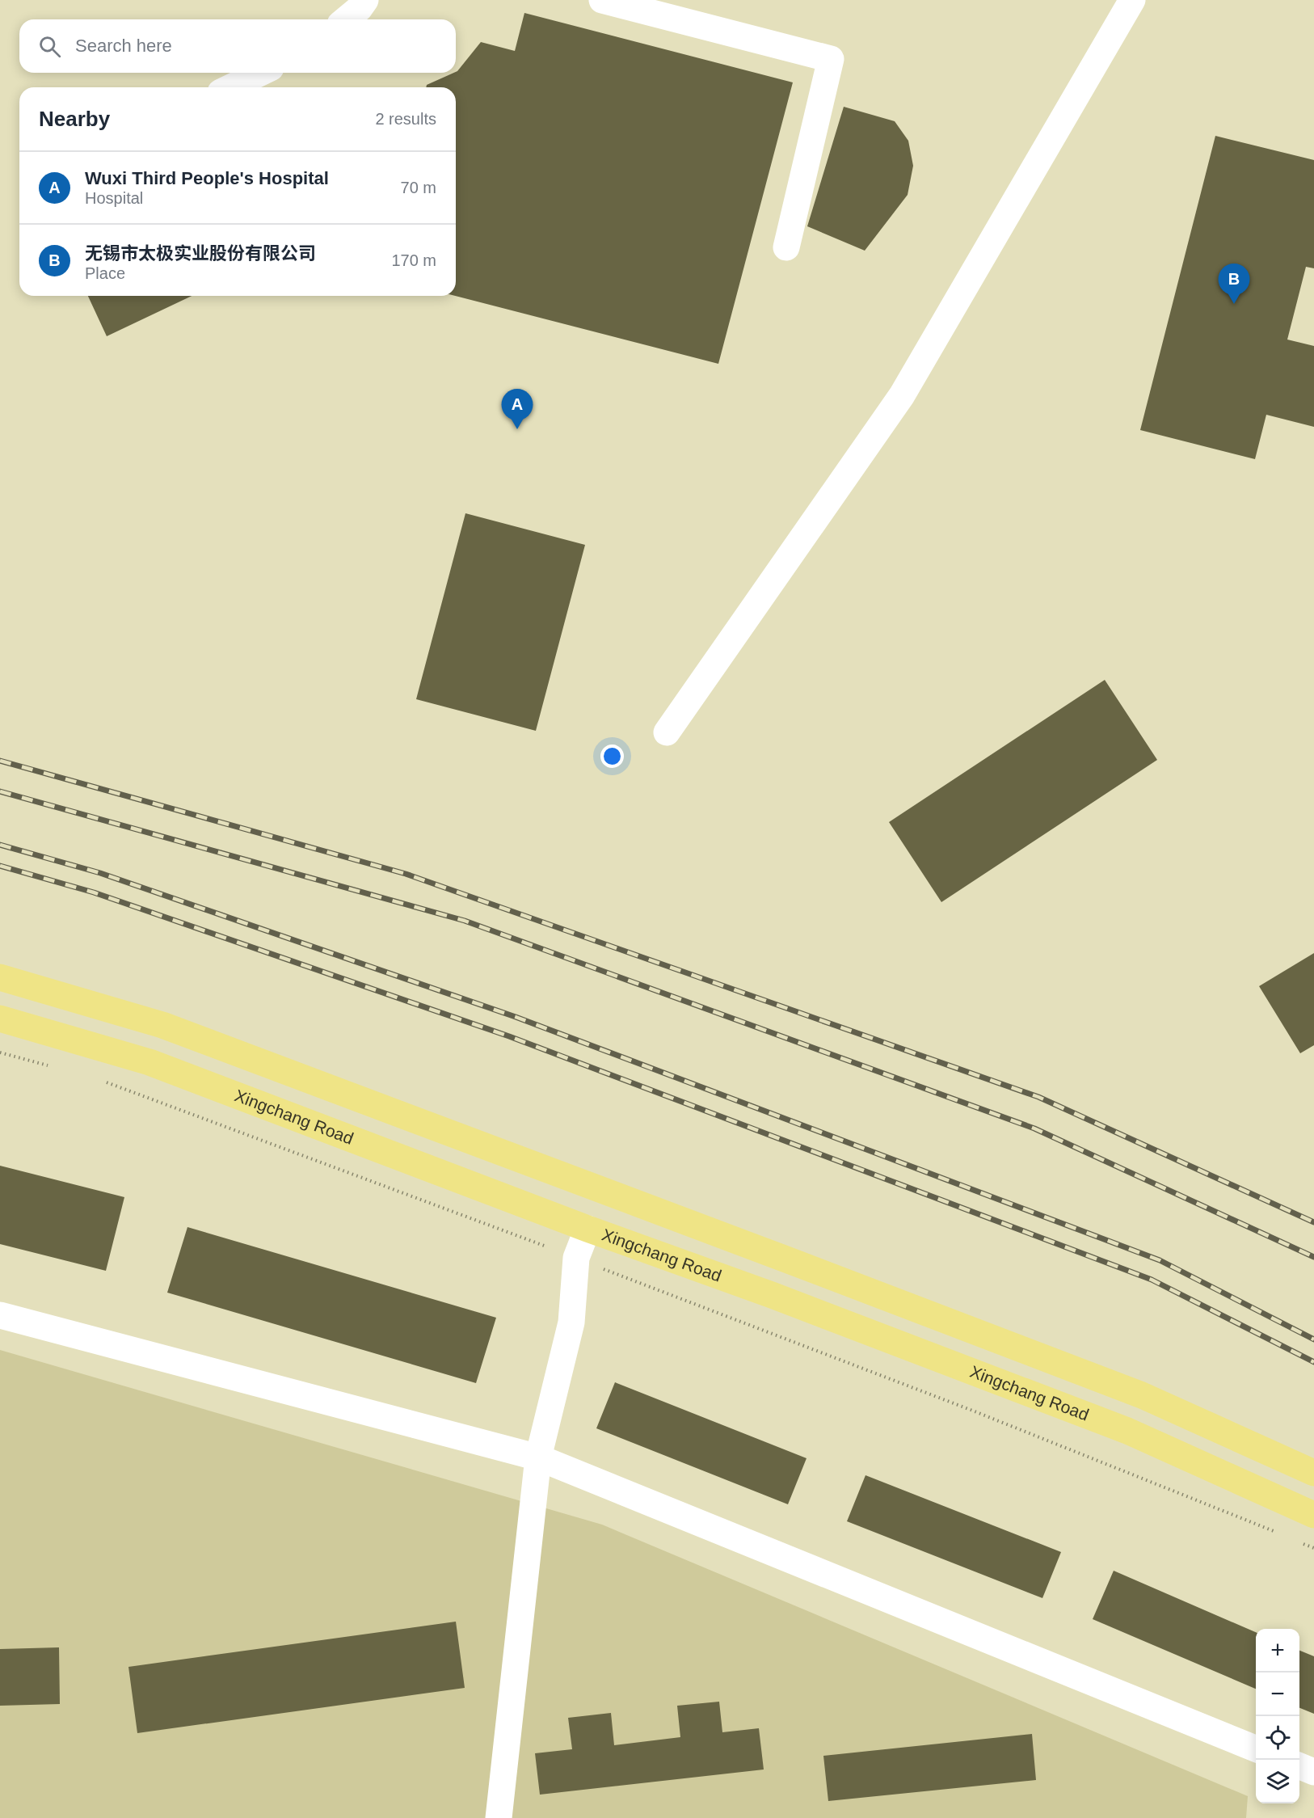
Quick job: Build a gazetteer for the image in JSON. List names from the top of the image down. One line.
{"streets":{"main road":["Xingchang Road"]},"page":{"search":"Search here","heading":["Nearby","2 results"],"list":[{"mark":"A","name":"Wuxi Third People's Hospital","note":"Hospital","value":"70 m"},{"mark":"B","name":"无锡市太极实业股份有限公司","note":"Place","value":"170 m"}],"pins":["B","A"],"map_buttons":["+","−"]}}
